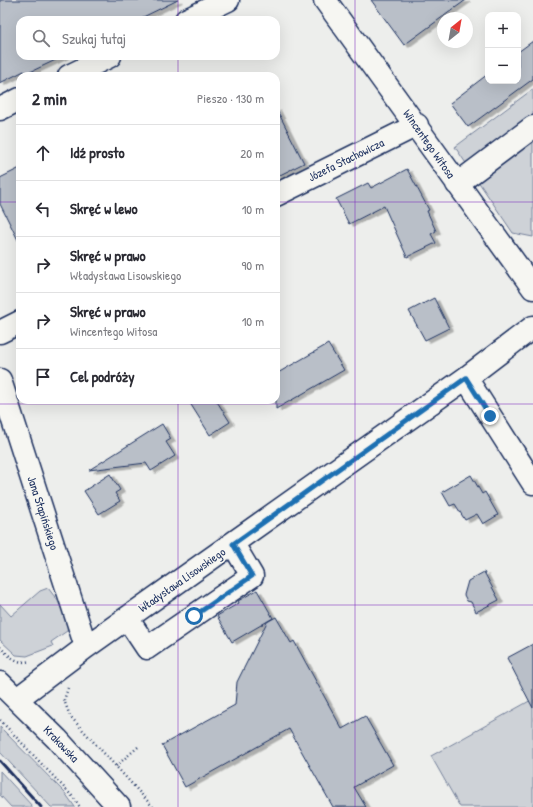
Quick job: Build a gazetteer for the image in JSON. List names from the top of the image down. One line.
{"streets":{"street":["Wincentego Witosa","Józefa Stachowicza","Jana Stapińskiego","Władysława Lisowskiego","Krakowska"]},"crossings":[["Wincentego Witosa","Józefa Stachowicza"],["Jana Stapińskiego","Władysława Lisowskiego"],["Władysława Lisowskiego","Krakowska"]],"north":"top right","page":{"map_buttons":["+","−"],"search":"Szukaj tutaj","heading":["2 min","Pieszo · 130 m"],"list":[["Idź prosto","20 m"],["Skręć w lewo","10 m"],["Skręć w prawo","Władysława Lisowskiego","90 m"],["Skręć w prawo","Wincentego Witosa","10 m"],"Cel podróży"]}}
